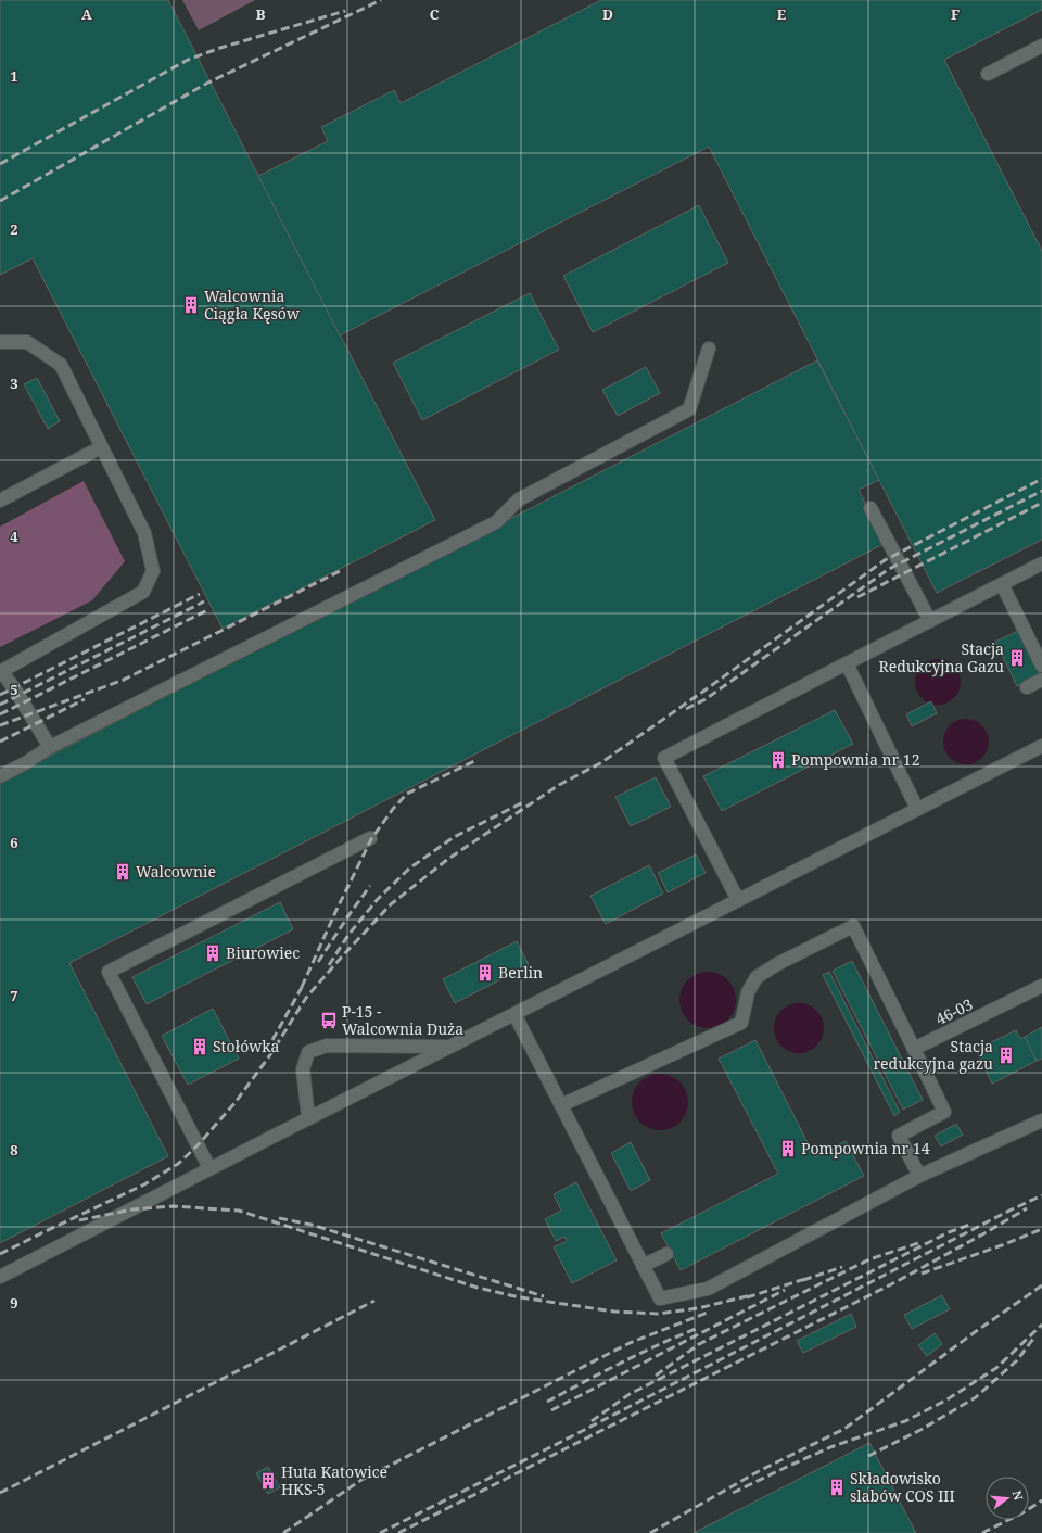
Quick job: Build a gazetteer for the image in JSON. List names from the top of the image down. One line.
{"streets":{"lane":["46-03"]},"places":{"building":["Walcownia Ciągła Kęsów","Stacja Redukcyjna Gazu","Pompownia nr 12","Walcownie","Biurowiec","Berlin","Stołówka","Stacja redukcyjna gazu","Pompownia nr 14","Huta Katowice HKS-5","Składowisko slabów COS III"],"bus stop":["P-15 - Walcownia Duża"]},"north":"right","grid":{"columns":["A","B","C","D","E","F"],"rows":["1","2","3","4","5","6","7","8","9"]}}
